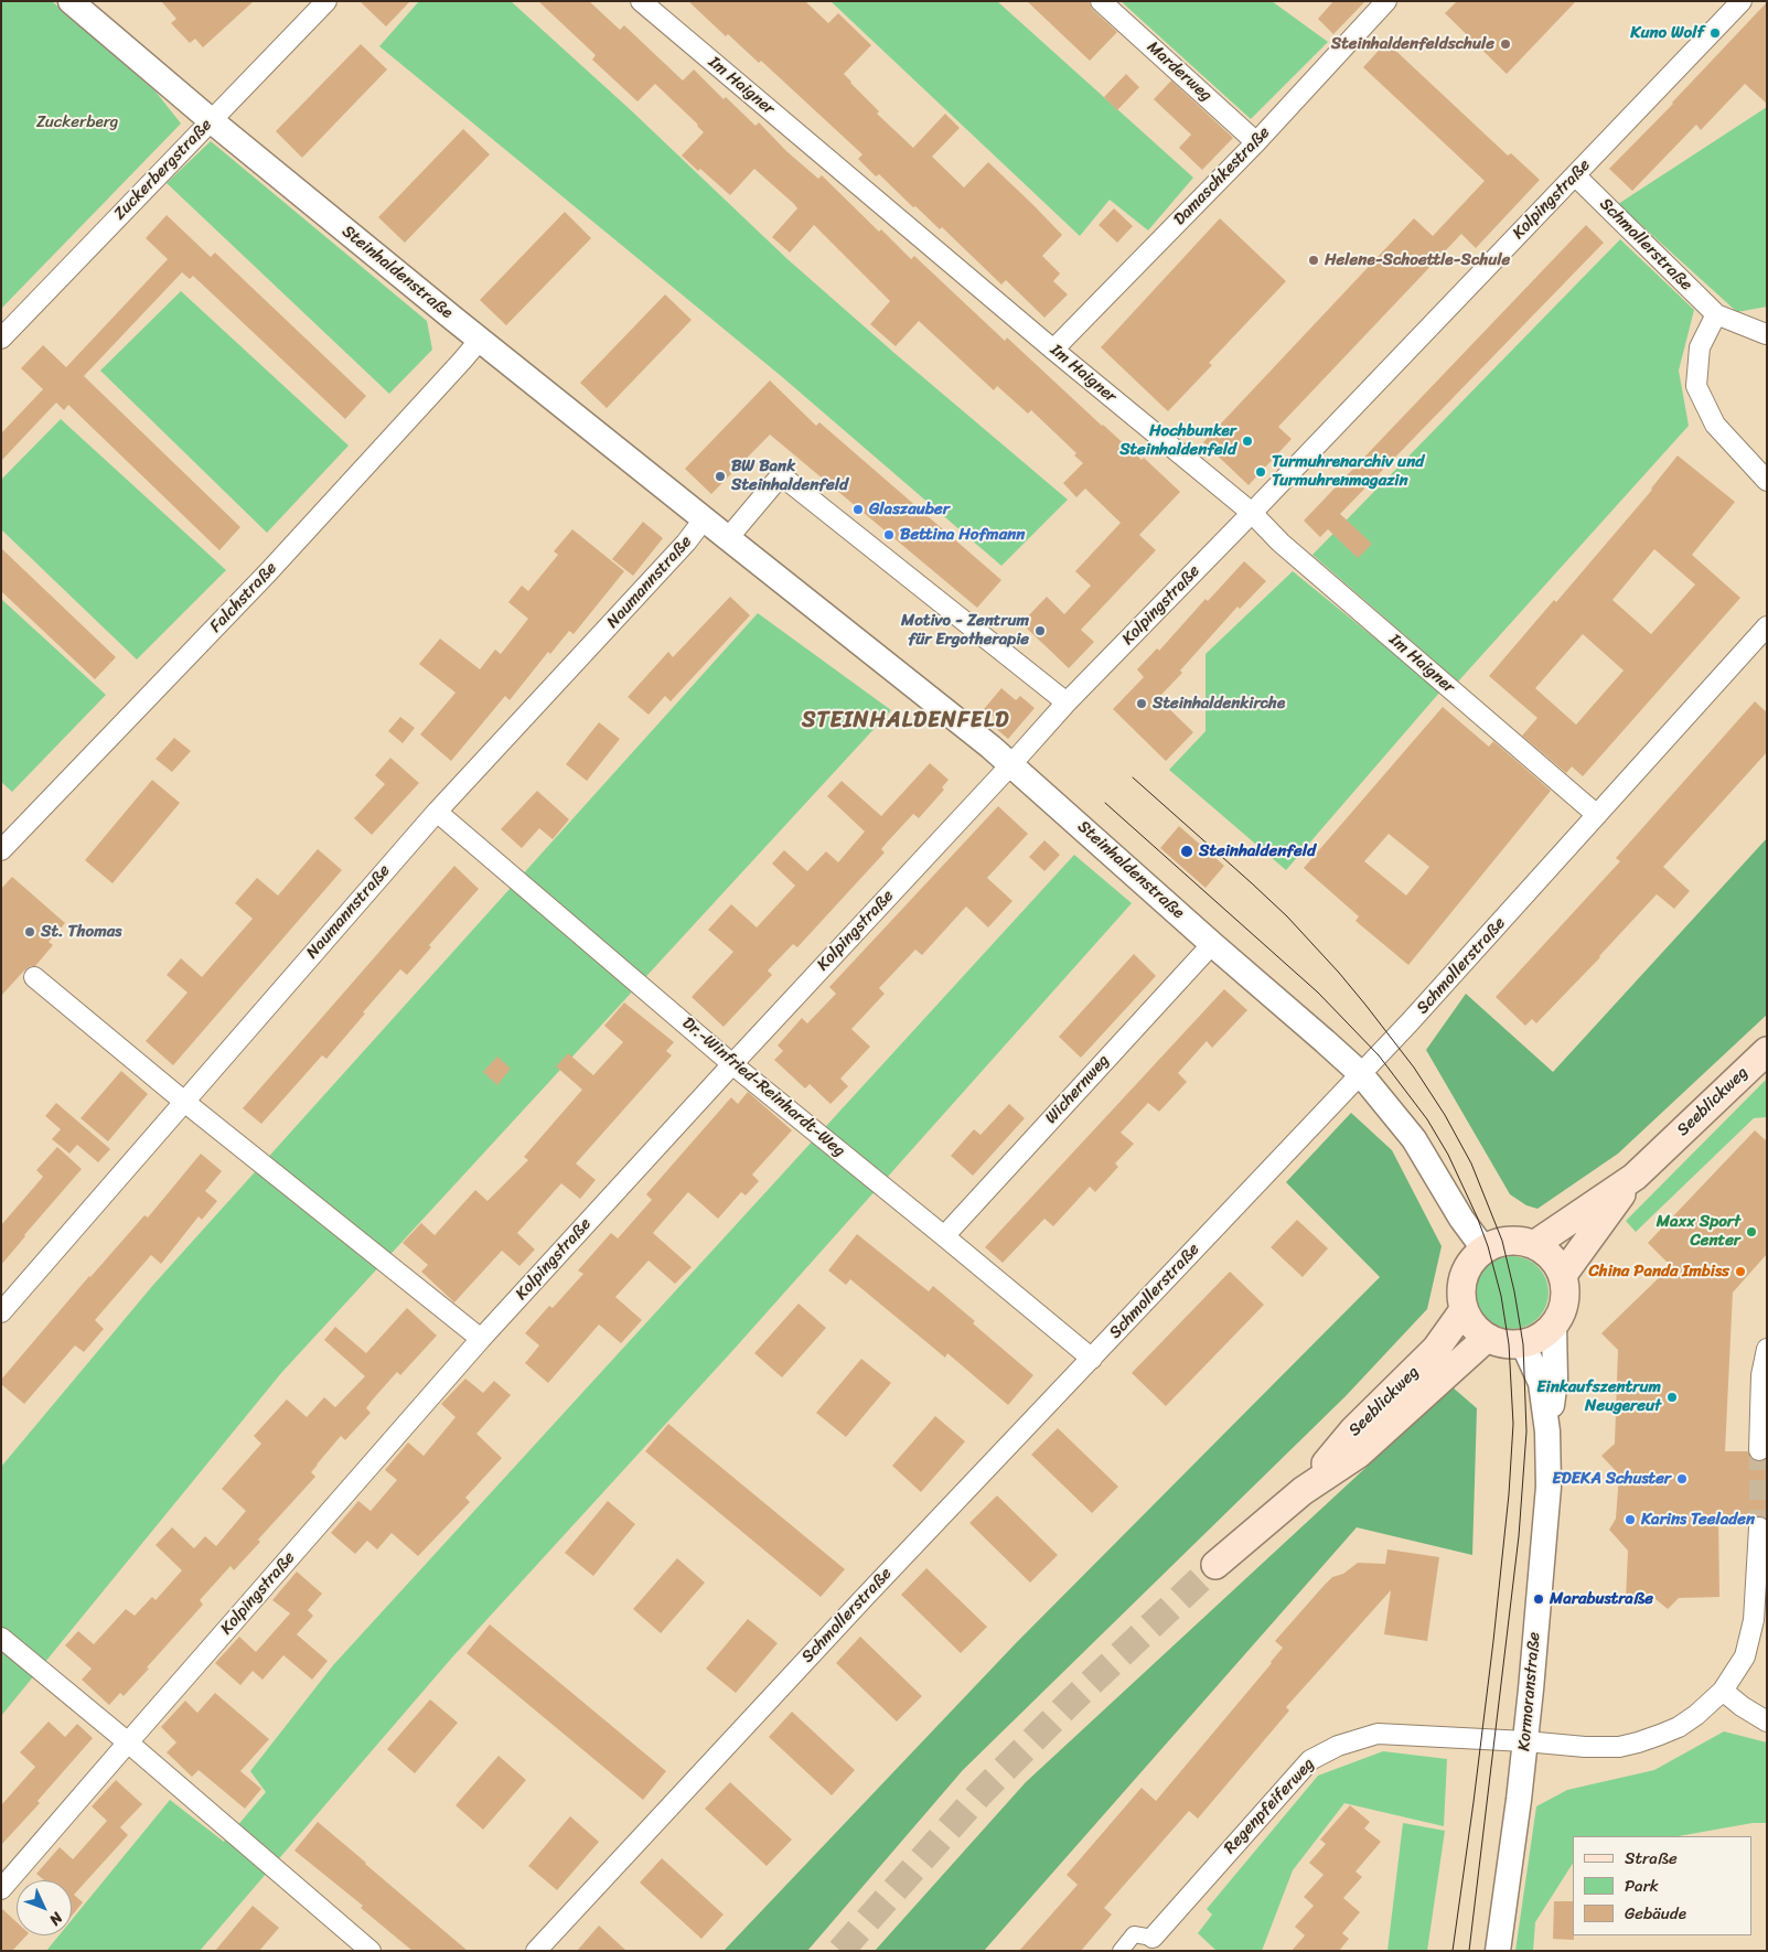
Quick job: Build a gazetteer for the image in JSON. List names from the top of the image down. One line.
{"streets":{"main road":["Seeblickweg"],"street":["Marderweg","Im Haigner","Zuckerbergstraße","Damaschkestraße","Kolpingstraße","Schmollerstraße","Steinhaldenstraße","Naumannstraße","Falchstraße","Dr.-Winfried-Reinhardt-Weg","Wichernweg","Kormoranstraße","Regenpfeiferweg"]},"crossings":[["Marderweg","Damaschkestraße"],["Im Haigner","Damaschkestraße"],["Im Haigner","Kolpingstraße"],["Im Haigner","Schmollerstraße"],["Zuckerbergstraße","Steinhaldenstraße"],["Kolpingstraße","Schmollerstraße"],["Kolpingstraße","Steinhaldenstraße"],["Kolpingstraße","Dr.-Winfried-Reinhardt-Weg"],["Schmollerstraße","Steinhaldenstraße"],["Schmollerstraße","Dr.-Winfried-Reinhardt-Weg"],["Steinhaldenstraße","Naumannstraße"],["Steinhaldenstraße","Falchstraße"],["Steinhaldenstraße","Wichernweg"],["Steinhaldenstraße","Seeblickweg"],["Steinhaldenstraße","Kormoranstraße"],["Naumannstraße","Dr.-Winfried-Reinhardt-Weg"],["Dr.-Winfried-Reinhardt-Weg","Wichernweg"],["Seeblickweg","Kormoranstraße"],["Kormoranstraße","Regenpfeiferweg"]],"districts":["STEINHALDENFELD"],"parks":["Zuckerberg"],"places":["Kuno Wolf","Steinhaldenfeldschule","Helene-Schoettle-Schule","Hochbunker Steinhaldenfeld","Turmuhrenarchiv und Turmuhrenmagazin","BW Bank Steinhaldenfeld","Glaszauber","Bettina Hofmann","Motivo - Zentrum für Ergotherapie","Steinhaldenkirche","Steinhaldenfeld","St. Thomas","Maxx Sport Center","China Panda Imbiss","Einkaufszentrum Neugereut","EDEKA Schuster","Karins Teeladen","Marabustraße"],"legend":["Straße","Park","Gebäude"],"north":"bottom right"}
